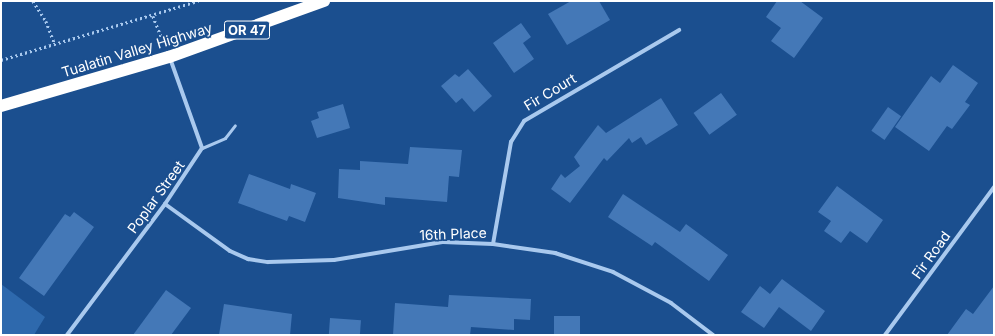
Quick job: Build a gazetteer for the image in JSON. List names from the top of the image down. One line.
{"streets":{"highway":["OR 47","Tualatin Valley Highway"],"street":["Fir Court","Poplar Street","16th Place","Fir Road"]},"crossings":[["Fir Court","16th Place"],["Poplar Street","16th Place"]]}
